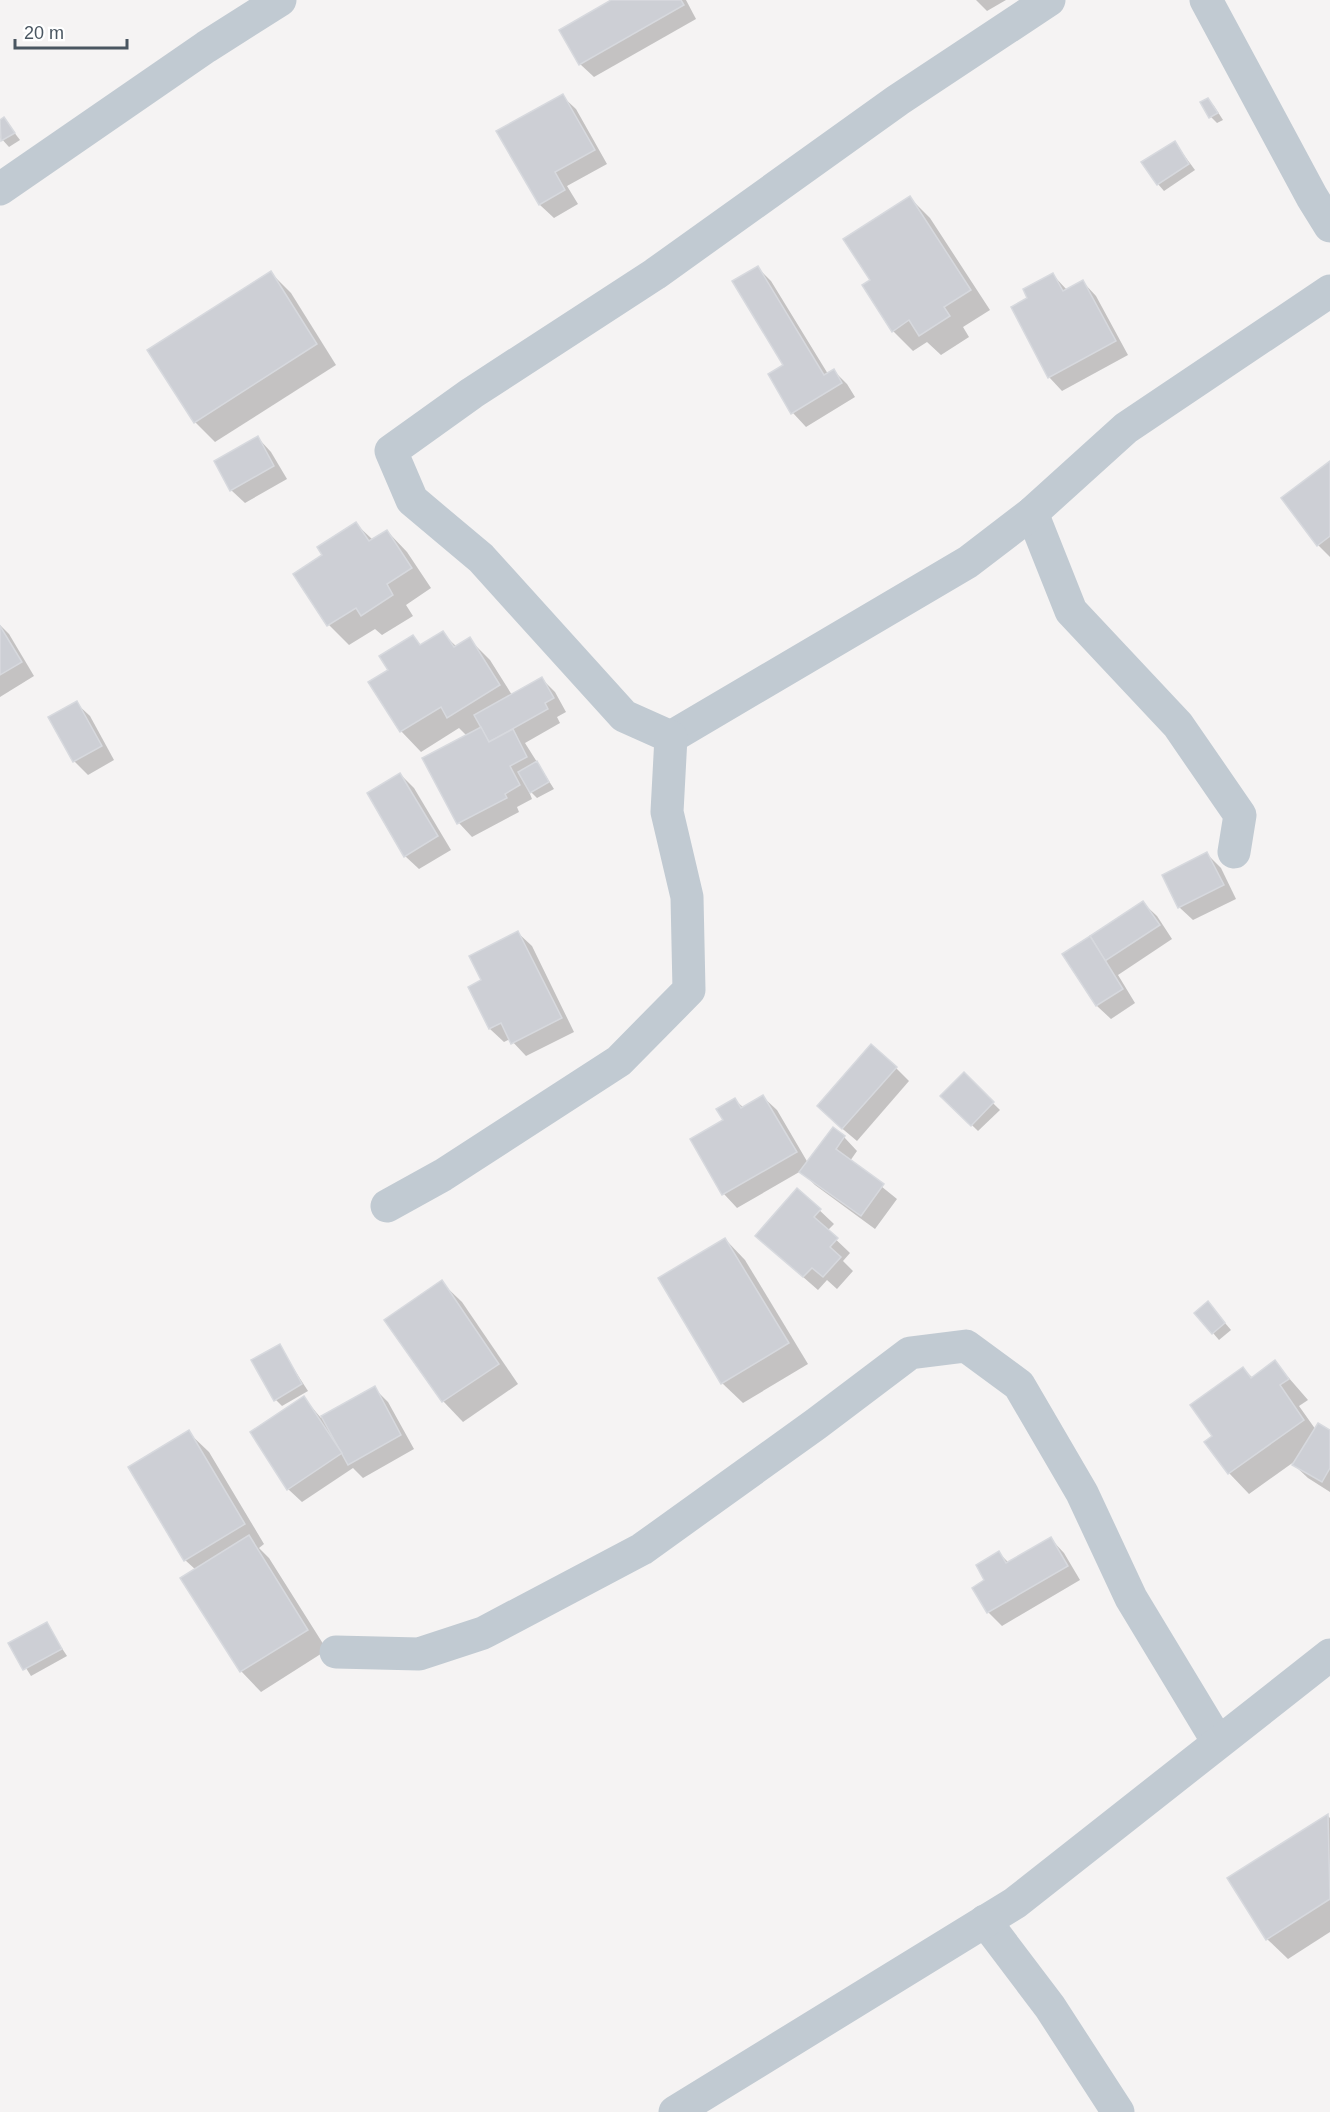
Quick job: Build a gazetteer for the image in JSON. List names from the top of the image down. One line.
{"scale_bar":"20 m"}
